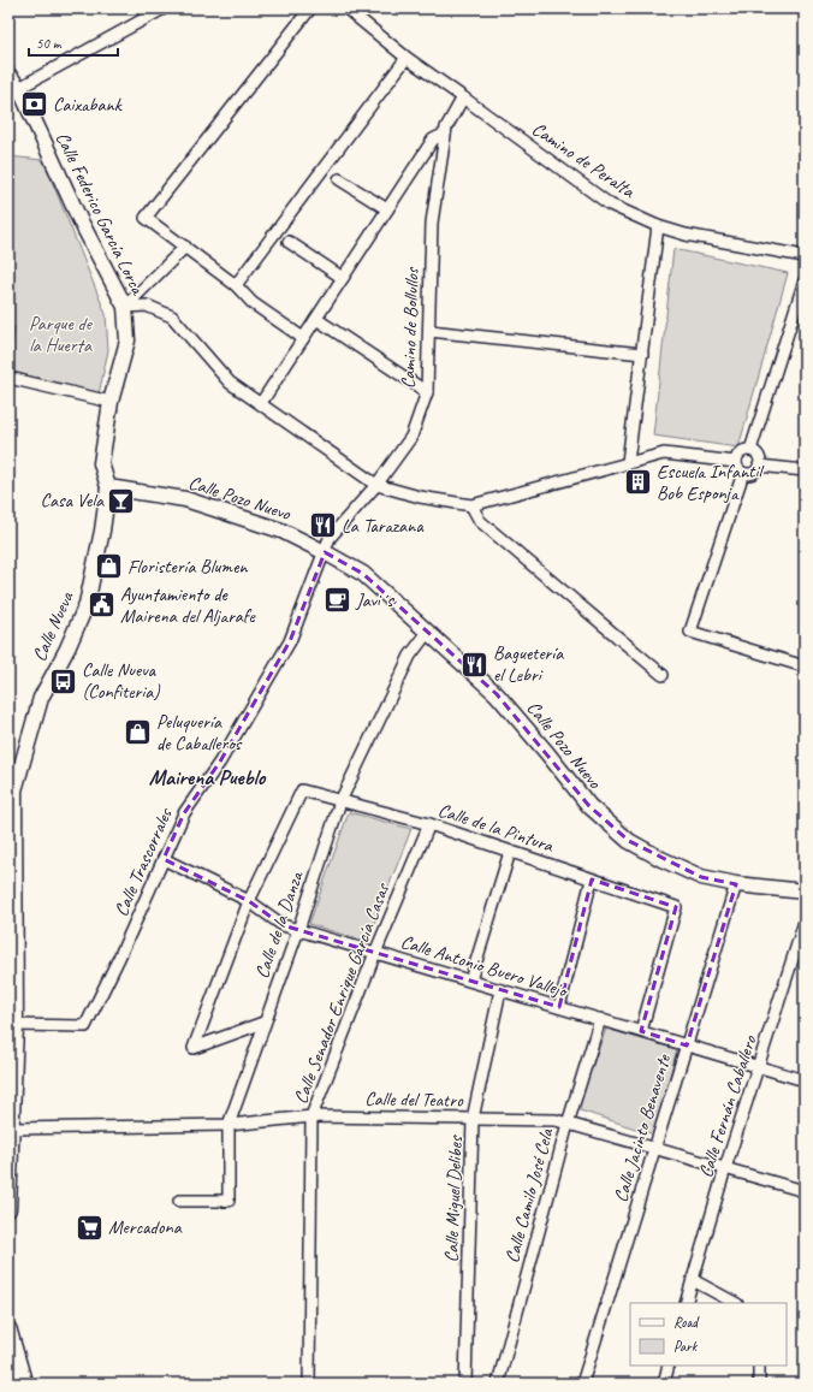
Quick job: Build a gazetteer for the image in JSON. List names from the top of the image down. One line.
{"streets":{"street":["Camino de Peralta","Calle Federico García Lorca","Camino de Bollullos","Calle Pozo Nuevo","Calle Nueva","Calle de la Pintura","Calle Trascorrales","Calle de la Danza","Calle Antonio Buero Vallejo","Calle Senador Enrique García Casas","Calle del Teatro","Calle Fernán Caballero","Calle Jacinto Benavente","Calle Camilo José Cela","Calle Miguel Delibes"]},"crossings":[["Calle Federico García Lorca","Calle Pozo Nuevo"],["Calle Federico García Lorca","Calle Nueva"],["Camino de Bollullos","Calle Pozo Nuevo"],["Camino de Bollullos","Calle Trascorrales"],["Calle Pozo Nuevo","Calle Nueva"],["Calle Pozo Nuevo","Calle Trascorrales"],["Calle Pozo Nuevo","Calle de la Danza"],["Calle Pozo Nuevo","Calle Jacinto Benavente"],["Calle Nueva","Calle Trascorrales"],["Calle Nueva","Calle del Teatro"],["Calle de la Pintura","Calle de la Danza"],["Calle de la Pintura","Calle Antonio Buero Vallejo"],["Calle de la Pintura","Calle Senador Enrique García Casas"],["Calle Trascorrales","Calle Antonio Buero Vallejo"],["Calle de la Danza","Calle Antonio Buero Vallejo"],["Calle de la Danza","Calle del Teatro"],["Calle Antonio Buero Vallejo","Calle Senador Enrique García Casas"],["Calle Antonio Buero Vallejo","Calle Fernán Caballero"],["Calle Antonio Buero Vallejo","Calle Jacinto Benavente"],["Calle Antonio Buero Vallejo","Calle Camilo José Cela"],["Calle Antonio Buero Vallejo","Calle Miguel Delibes"],["Calle Senador Enrique García Casas","Calle del Teatro"],["Calle del Teatro","Calle Fernán Caballero"],["Calle del Teatro","Calle Jacinto Benavente"],["Calle del Teatro","Calle Camilo José Cela"],["Calle del Teatro","Calle Miguel Delibes"]],"districts":["Mairena Pueblo"],"parks":["Parque de la Huerta"],"places":{"bank":["Caixabank"],"building":["Escuela Infantil Bob Esponja"],"bar":["Casa Vela"],"restaurant":["La Tarazana","Baguetería el Lebri"],"shop":["Floristería Blumen","Peluquería de Caballeros"],"cafe":["Javi´s"],"public building":["Ayuntamiento de Mairena del Aljarafe"],"bus stop":["Calle Nueva (Confiteria)"],"supermarket":["Mercadona"]},"legend":["Road","Park"],"scale_bar":"50 m"}
